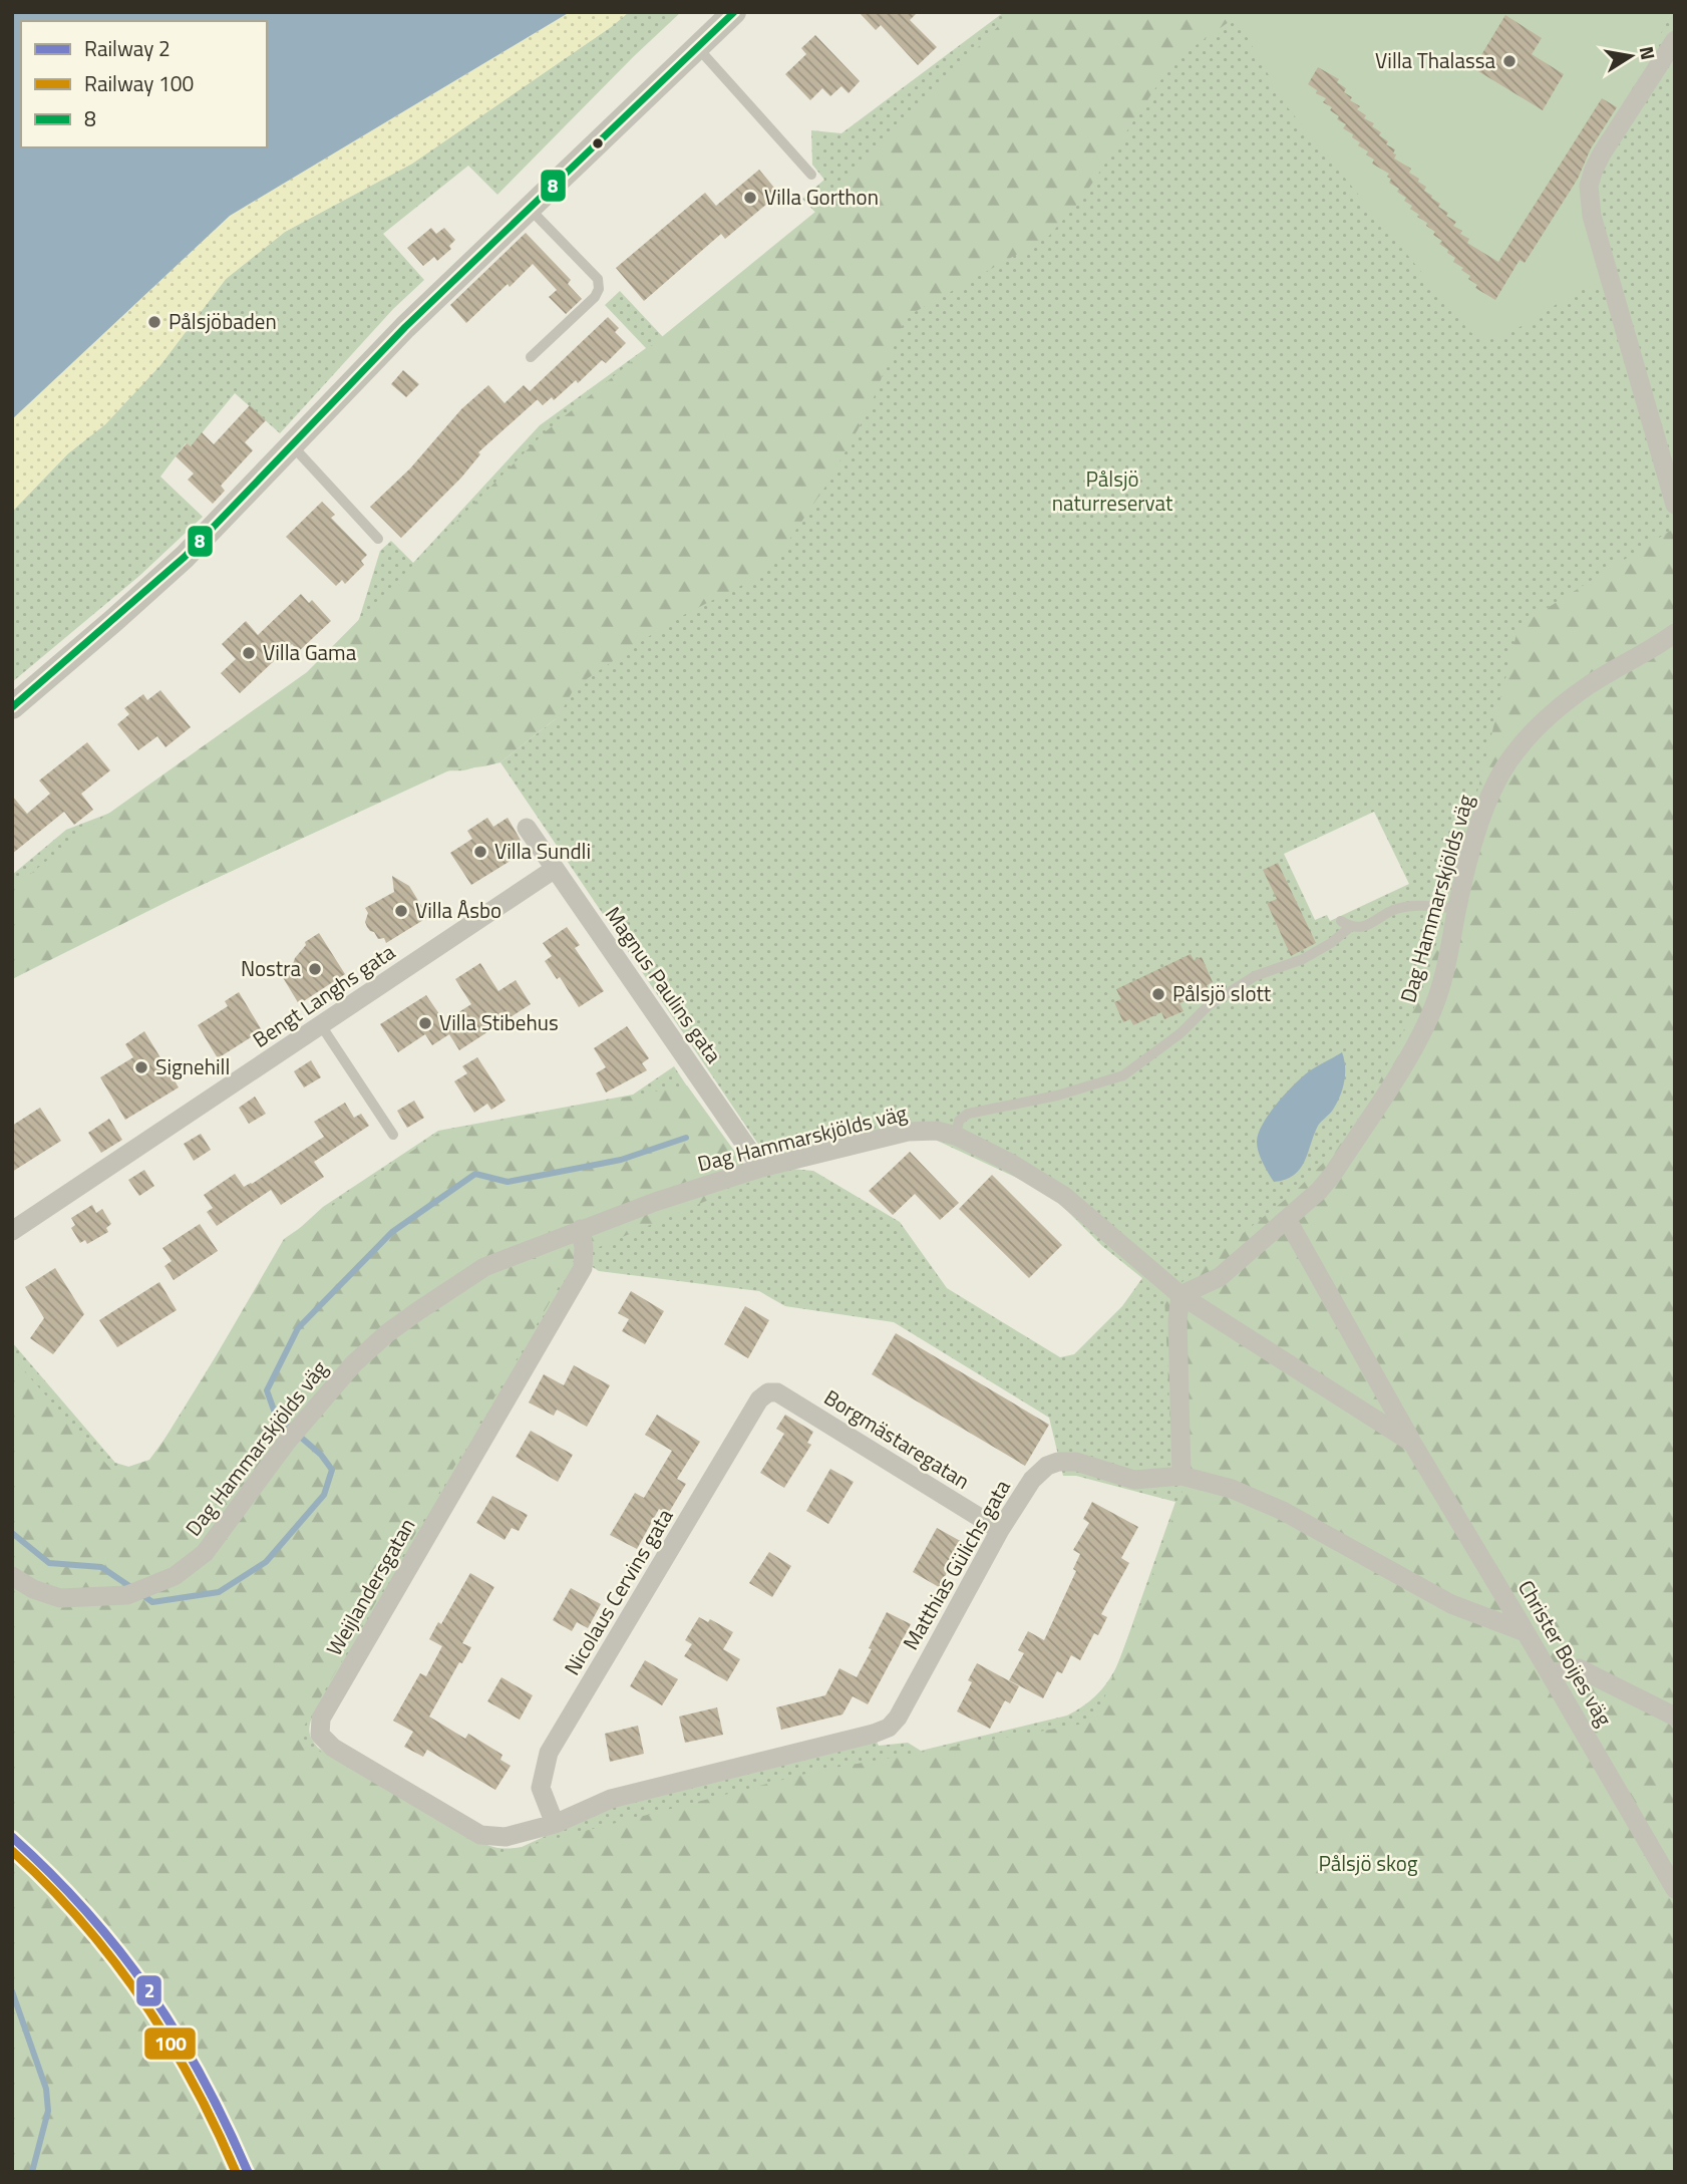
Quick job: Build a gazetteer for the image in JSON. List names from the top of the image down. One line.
{"streets":{"street":["Dag Hammarskjölds väg","Magnus Paulins gata","Bengt Langhs gata","Borgmästaregatan","Matthias Gülichs gata","Weijlandersgatan","Nicolaus Cervins gata","Christer Boijes väg"]},"crossings":[["Dag Hammarskjölds väg","Magnus Paulins gata"],["Dag Hammarskjölds väg","Weijlandersgatan"],["Dag Hammarskjölds väg","Christer Boijes väg"],["Magnus Paulins gata","Bengt Langhs gata"],["Borgmästaregatan","Matthias Gülichs gata"],["Borgmästaregatan","Nicolaus Cervins gata"],["Matthias Gülichs gata","Weijlandersgatan"],["Matthias Gülichs gata","Nicolaus Cervins gata"],["Matthias Gülichs gata","Christer Boijes väg"],["Weijlandersgatan","Nicolaus Cervins gata"]],"parks":["Pålsjö naturreservat","Pålsjö skog"],"places":["Villa Thalassa","Villa Gorthon","Pålsjöbaden","Villa Gama","Villa Sundli","Villa Åsbo","Nostra","Pålsjö slott","Villa Stibehus","Signehill"],"lines":["transit line 8","rail line 2","rail line 100"],"legend":["Railway 2","Railway 100","8"],"north":"right"}
